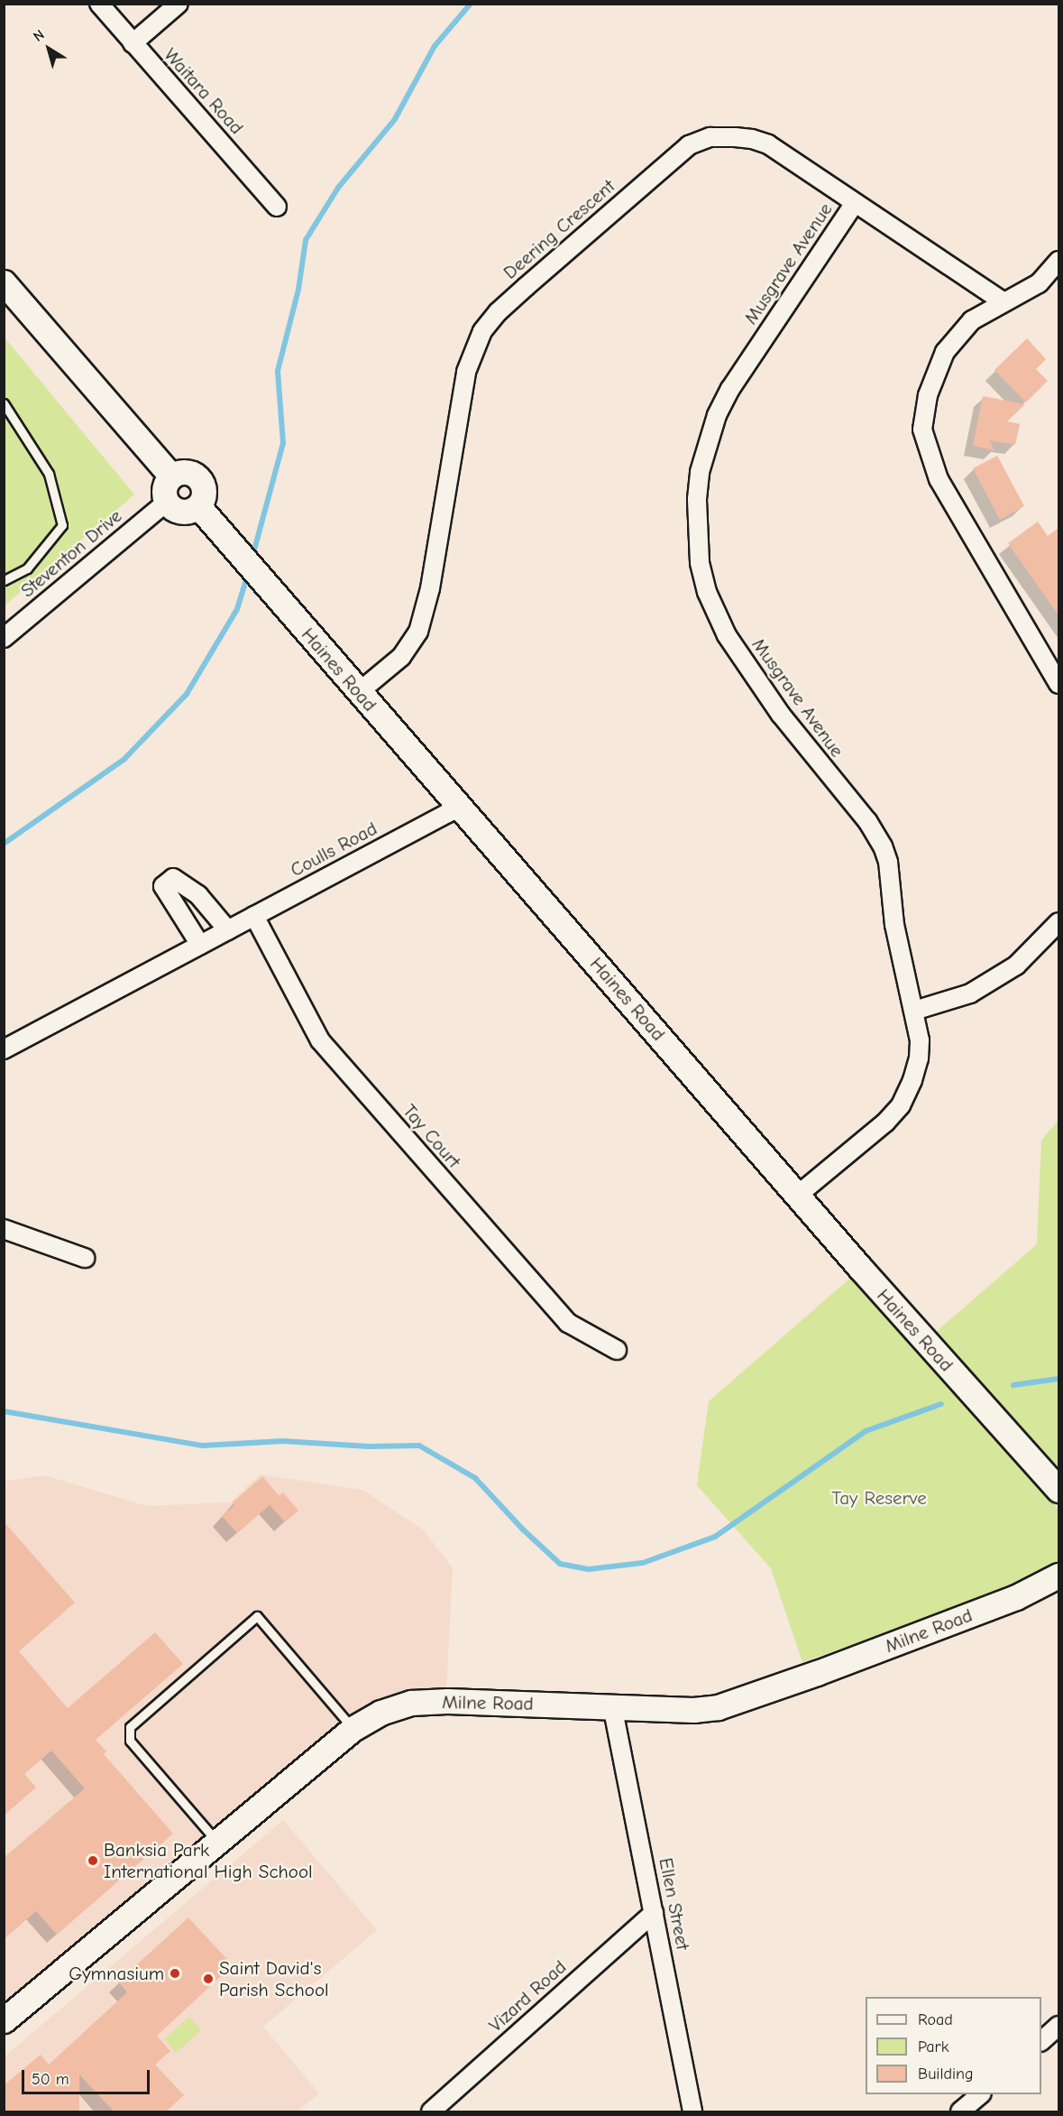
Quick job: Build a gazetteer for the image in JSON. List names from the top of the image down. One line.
{"streets":{"main road":["Haines Road","Milne Road"],"street":["Waitara Road","Deering Crescent","Musgrave Avenue","Steventon Drive","Coulls Road","Tay Court","Ellen Street","Vizard Road"]},"crossings":[["Deering Crescent","Musgrave Avenue"],["Deering Crescent","Haines Road"],["Musgrave Avenue","Haines Road"],["Steventon Drive","Haines Road"],["Haines Road","Coulls Road"],["Coulls Road","Tay Court"],["Milne Road","Ellen Street"],["Ellen Street","Vizard Road"]],"parks":["Tay Reserve"],"places":["Banksia Park International High School","Gymnasium","Saint David's Parish School"],"legend":["Road","Park","Building"],"scale_bar":"50 m","north":"top left"}
